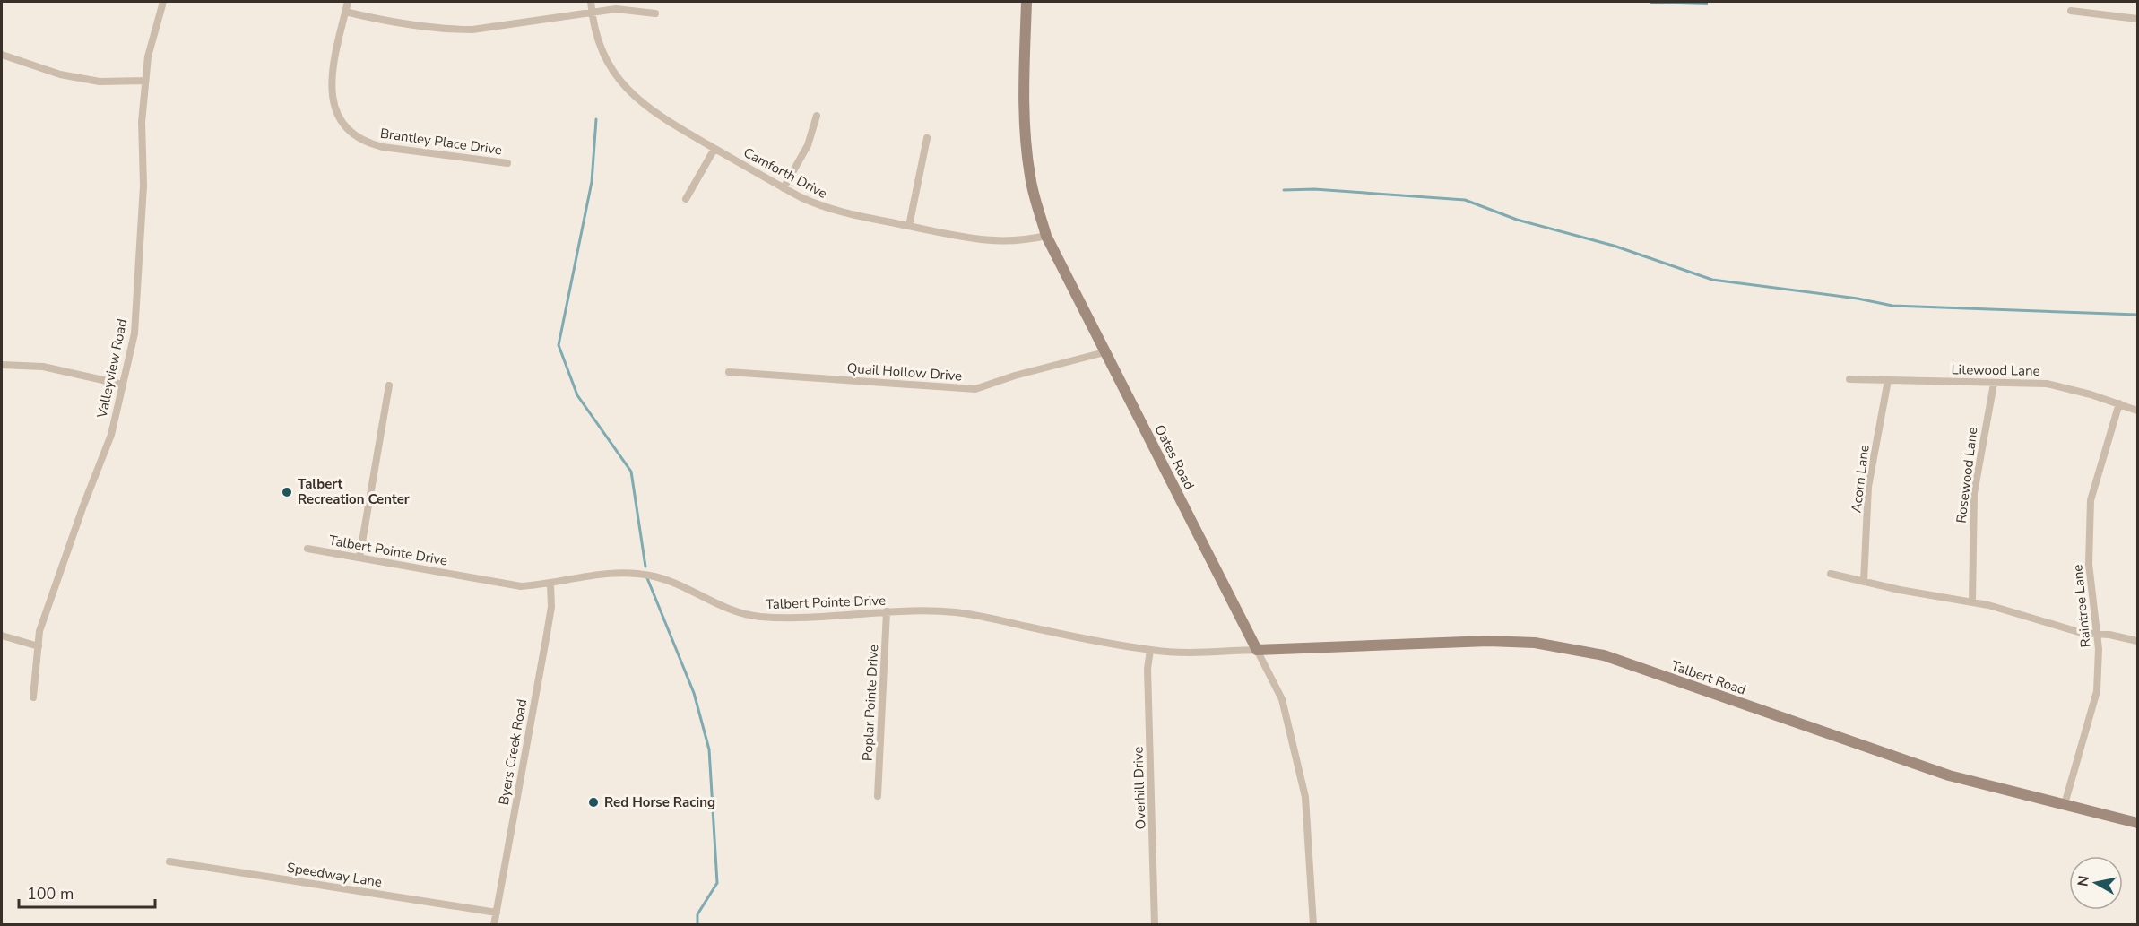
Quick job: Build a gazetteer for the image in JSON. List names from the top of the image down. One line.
{"streets":{"street":["Brantley Place Drive","Camforth Drive","Valleyview Road","Litewood Lane","Quail Hollow Drive","Oates Road","Rosewood Lane","Acorn Lane","Talbert Pointe Drive","Raintree Lane","Talbert Road","Poplar Pointe Drive","Byers Creek Road","Overhill Drive","Speedway Lane"]},"crossings":[["Camforth Drive","Oates Road"],["Litewood Lane","Rosewood Lane"],["Litewood Lane","Acorn Lane"],["Litewood Lane","Raintree Lane"],["Quail Hollow Drive","Oates Road"],["Oates Road","Talbert Pointe Drive"],["Oates Road","Talbert Road"],["Talbert Pointe Drive","Talbert Road"],["Talbert Pointe Drive","Poplar Pointe Drive"],["Talbert Pointe Drive","Byers Creek Road"],["Talbert Pointe Drive","Overhill Drive"],["Raintree Lane","Talbert Road"],["Byers Creek Road","Speedway Lane"]],"places":["Talbert Recreation Center","Red Horse Racing"],"scale_bar":"100 m","north":"left"}
